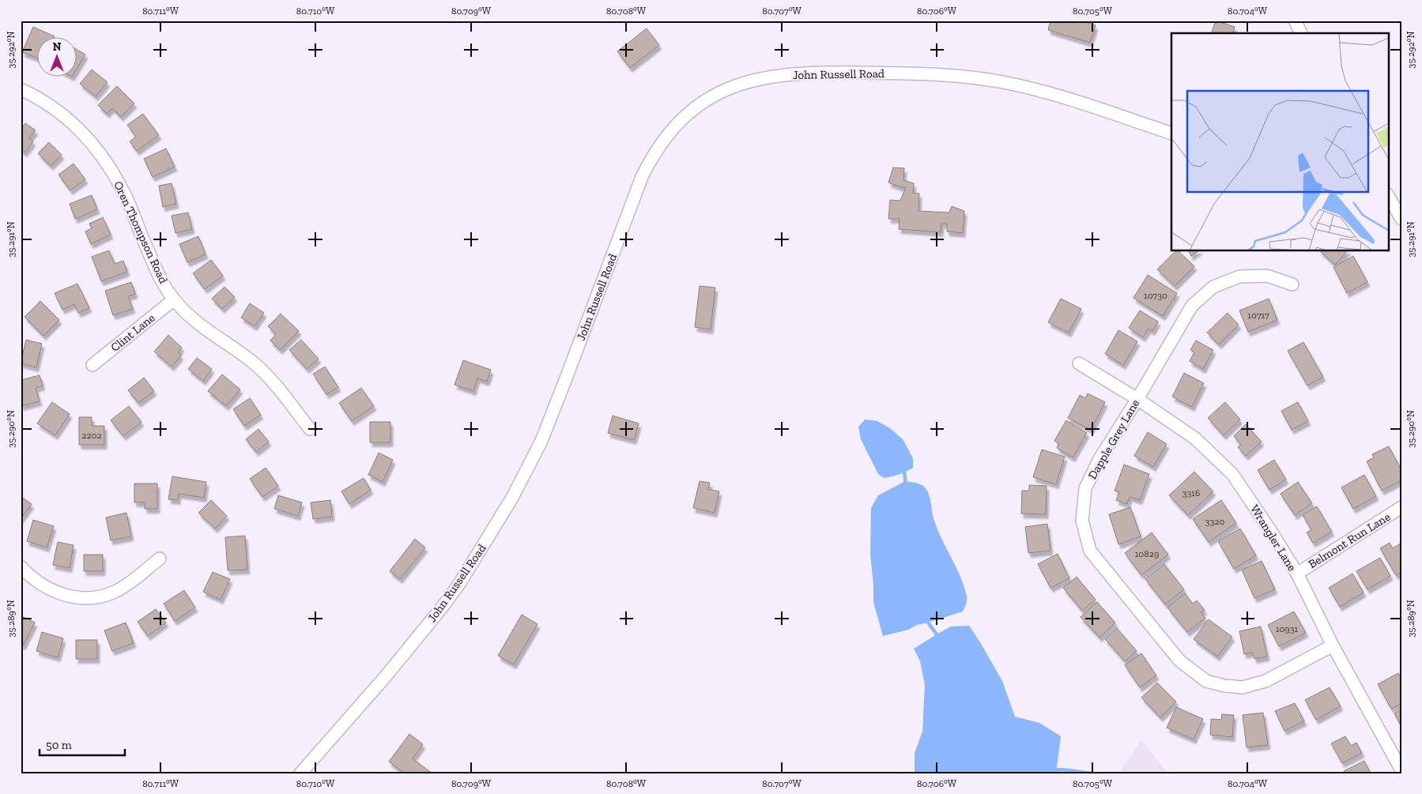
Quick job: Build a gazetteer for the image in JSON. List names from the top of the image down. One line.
{"streets":{"street":["John Russell Road","Oren Thompson Road","Clint Lane","Dapple Grey Lane","Wrangler Lane","Belmont Run Lane"]},"crossings":[["Oren Thompson Road","Clint Lane"],["Dapple Grey Lane","Wrangler Lane"],["Wrangler Lane","Belmont Run Lane"]],"house_numbers":["10730","10717","2202","3316","3320","10829","10931"],"scale_bar":"50 m","north":"top","coordinates":["80.711°W","80.710°W","80.709°W","80.708°W","80.707°W","80.706°W","80.705°W","80.704°W","35.292°N","35.291°N","35.290°N","35.289°N"]}
